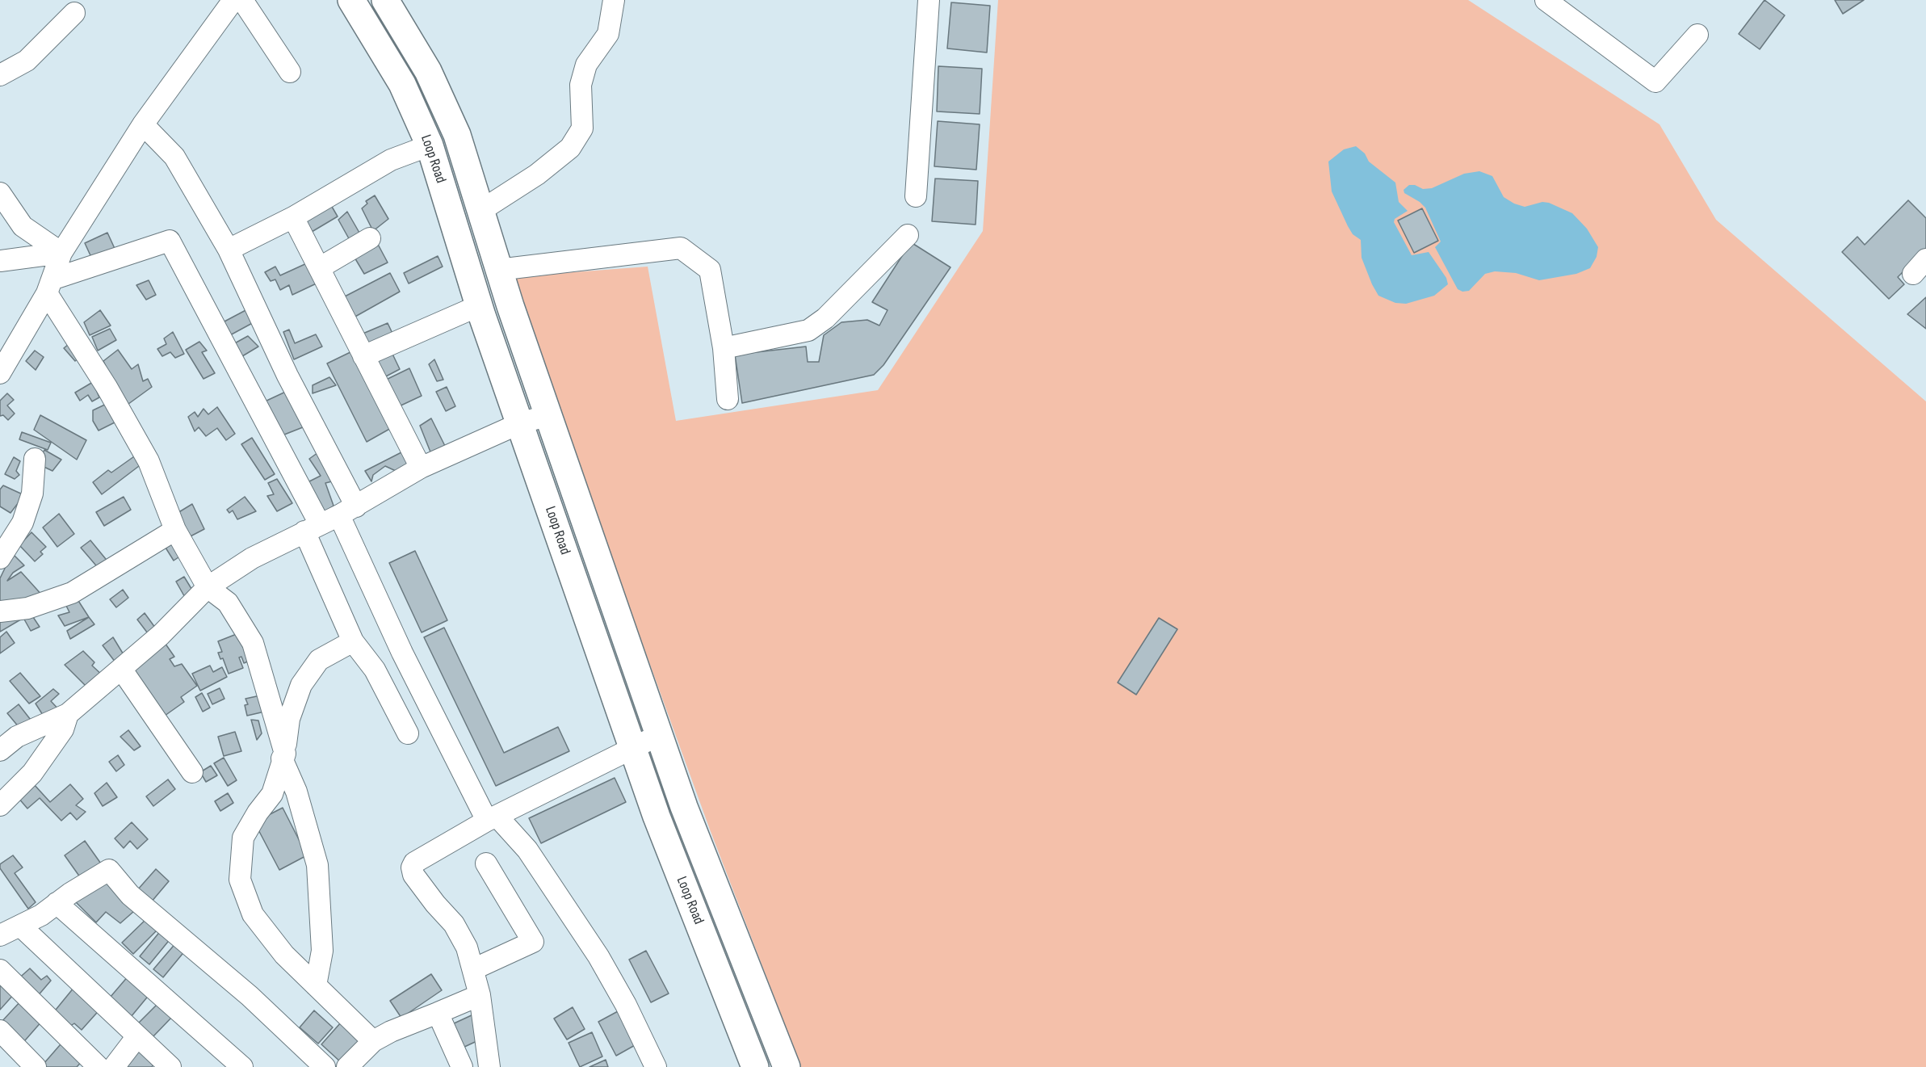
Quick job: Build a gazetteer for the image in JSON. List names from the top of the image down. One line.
{"streets":{"main road":["Loop Road"]}}
